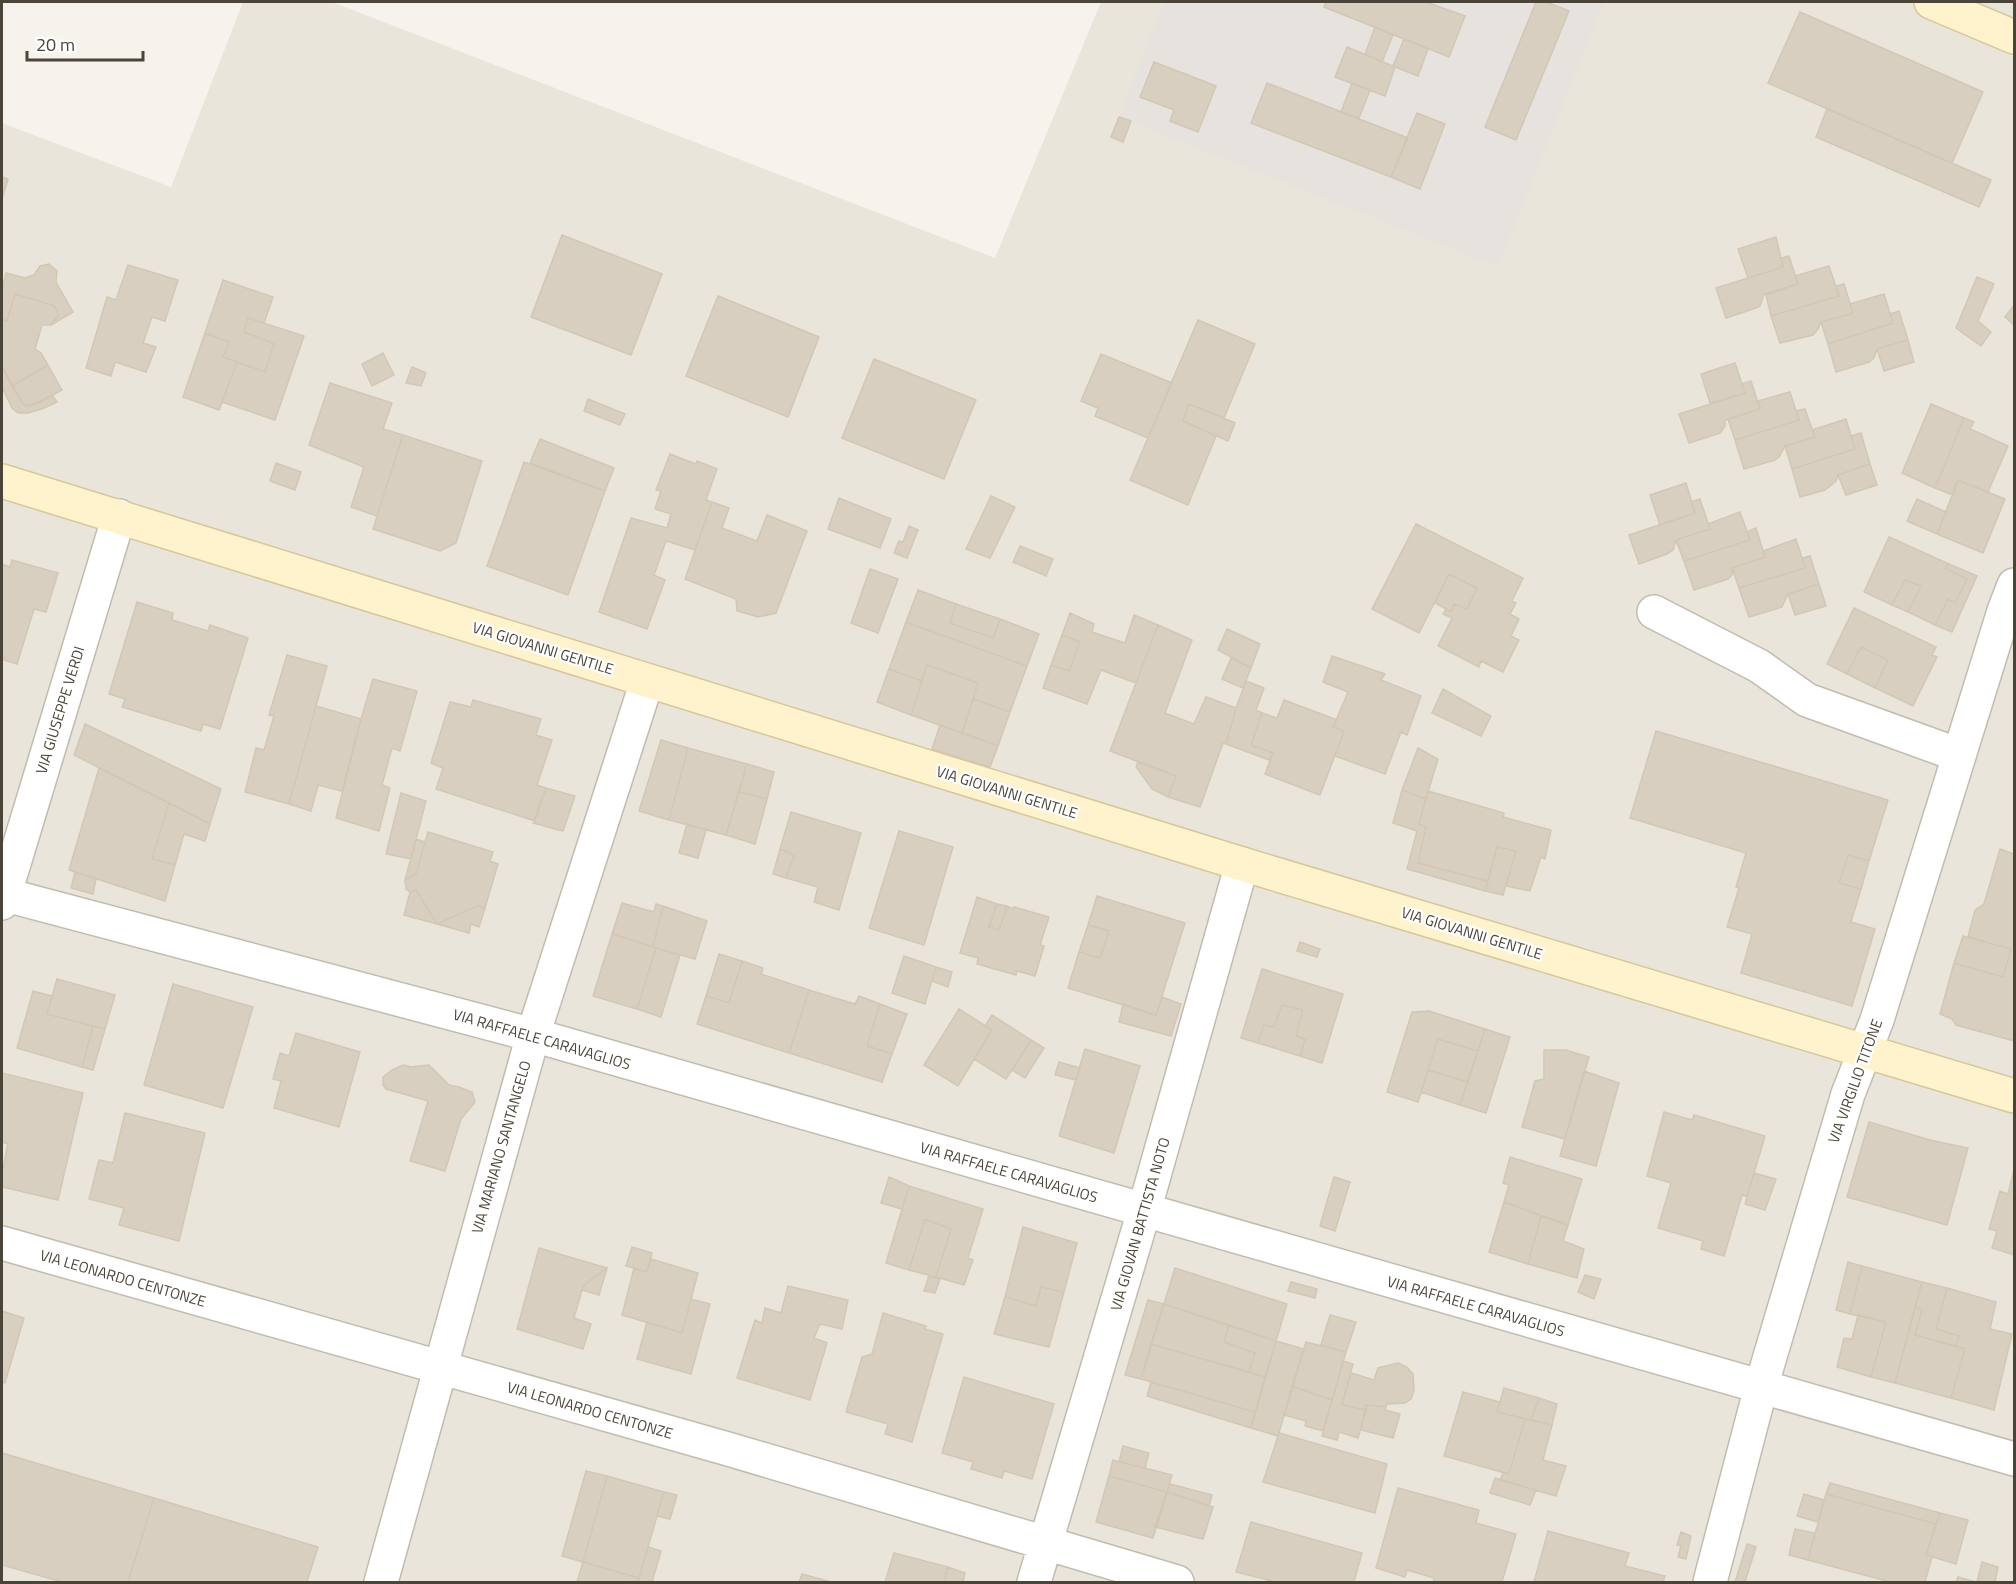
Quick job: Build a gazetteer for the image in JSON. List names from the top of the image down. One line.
{"streets":{"main road":["VIA GIOVANNI GENTILE"],"street":["VIA GIUSEPPE VERDI","VIA RAFFAELE CARAVAGLIOS","VIA VIRGILIO TITONE","VIA MARIANO SANTANGELO","VIA GIOVAN BATTISTA NOTO","VIA LEONARDO CENTONZE"]},"crossings":[["VIA GIOVANNI GENTILE","VIA GIUSEPPE VERDI"],["VIA GIOVANNI GENTILE","VIA VIRGILIO TITONE"],["VIA GIOVANNI GENTILE","VIA MARIANO SANTANGELO"],["VIA GIOVANNI GENTILE","VIA GIOVAN BATTISTA NOTO"],["VIA GIUSEPPE VERDI","VIA RAFFAELE CARAVAGLIOS"],["VIA RAFFAELE CARAVAGLIOS","VIA VIRGILIO TITONE"],["VIA RAFFAELE CARAVAGLIOS","VIA MARIANO SANTANGELO"],["VIA RAFFAELE CARAVAGLIOS","VIA GIOVAN BATTISTA NOTO"],["VIA MARIANO SANTANGELO","VIA LEONARDO CENTONZE"],["VIA GIOVAN BATTISTA NOTO","VIA LEONARDO CENTONZE"]],"scale_bar":"20 m"}
